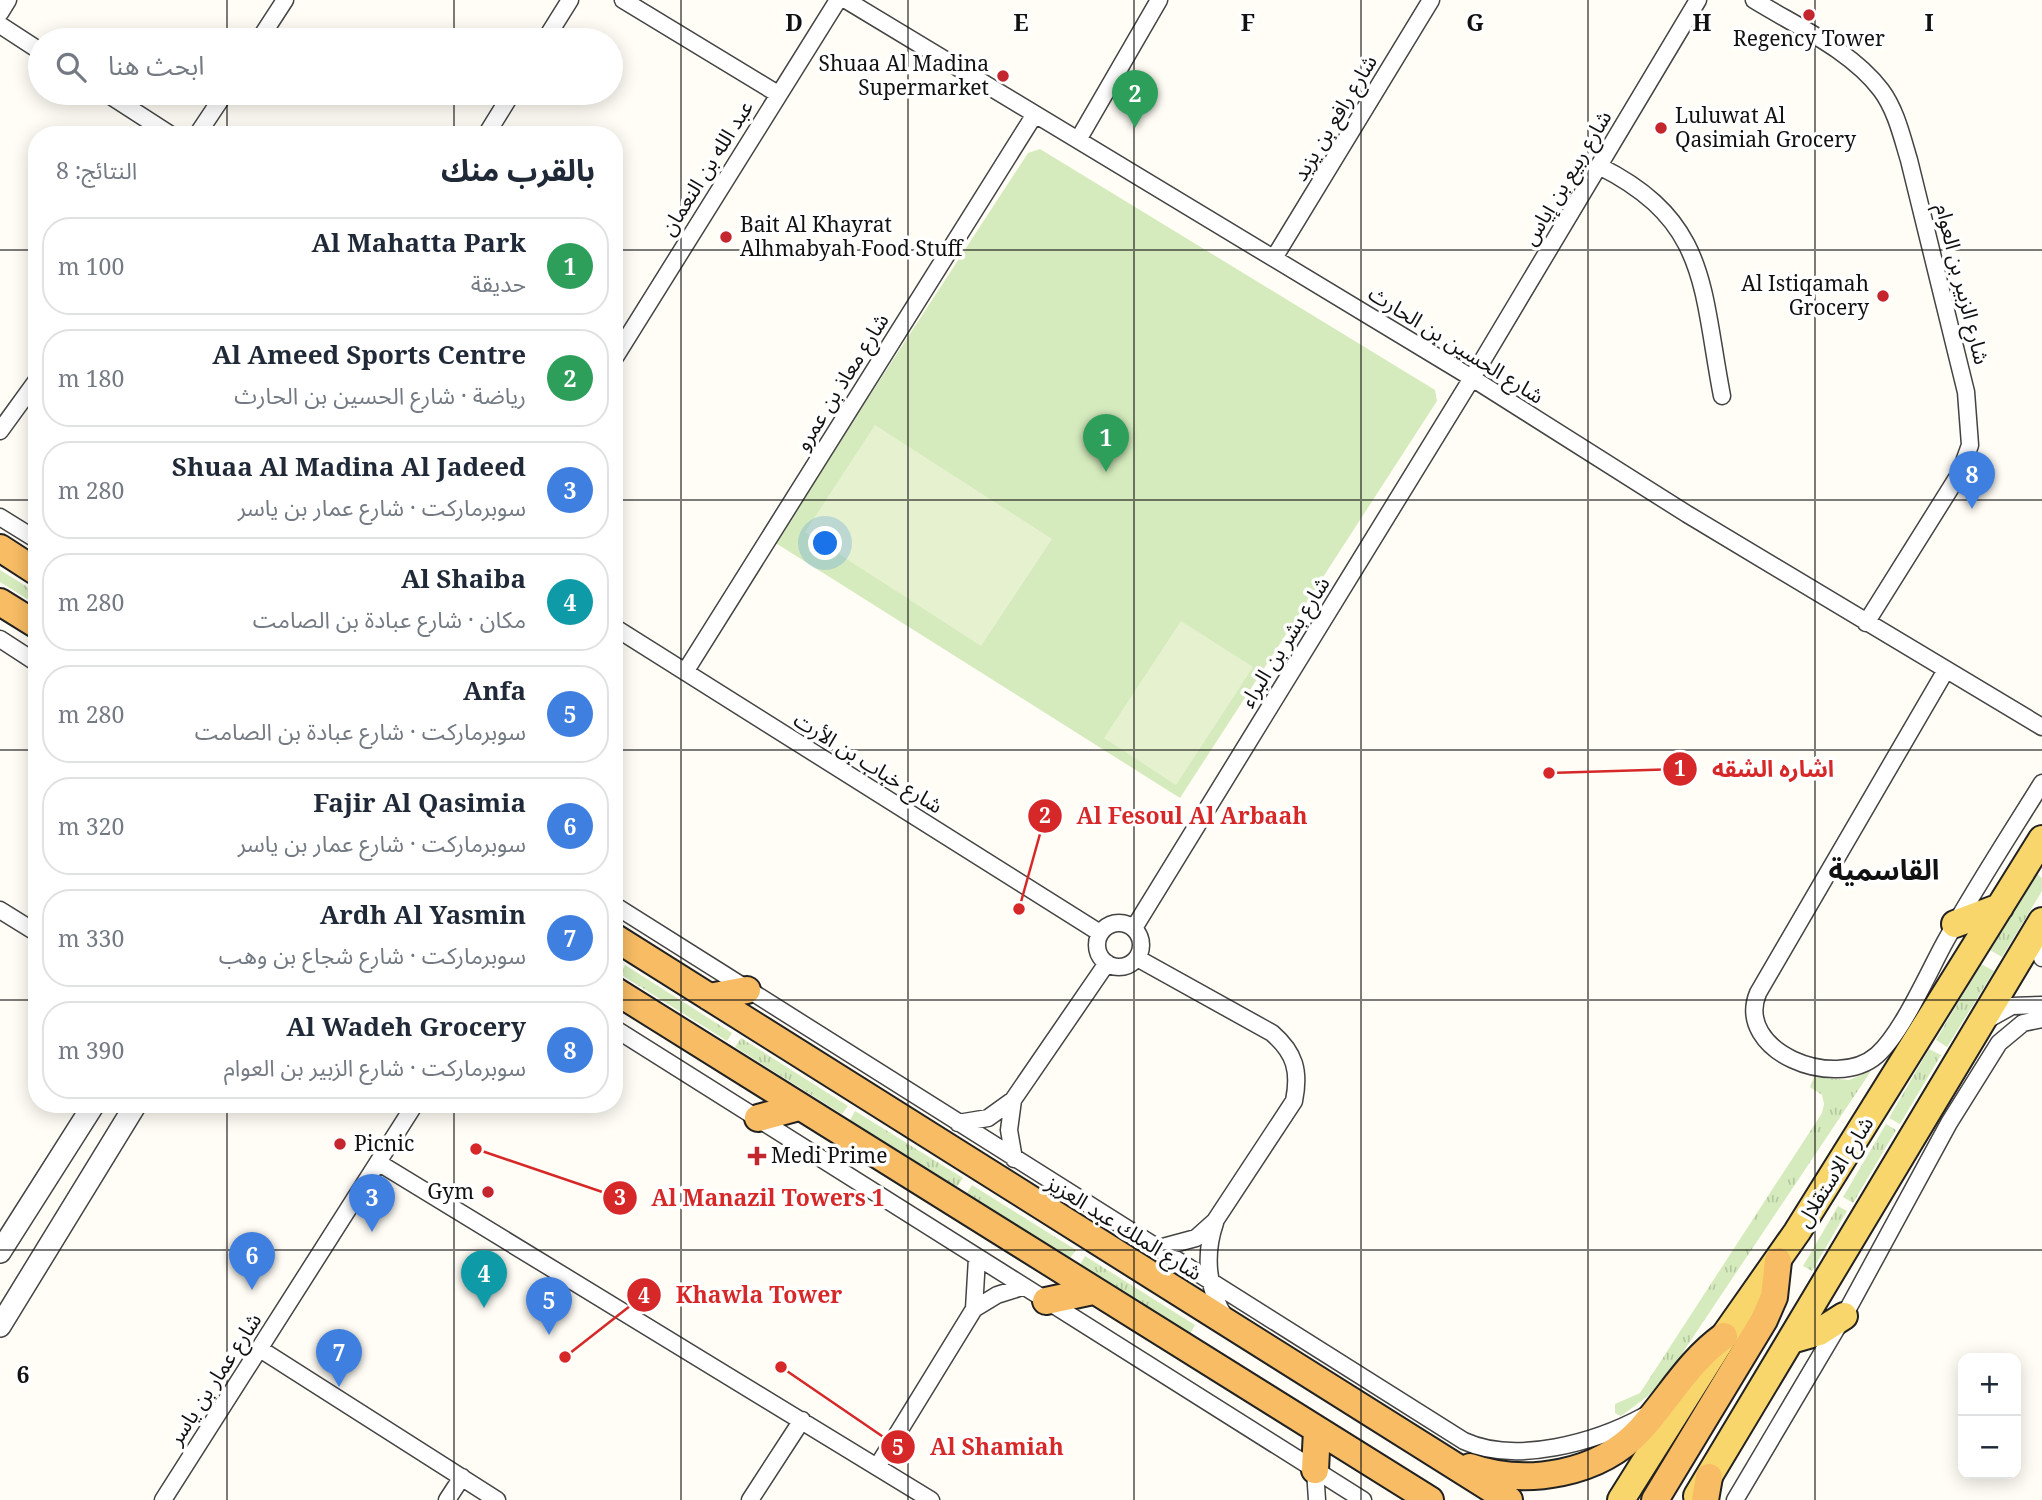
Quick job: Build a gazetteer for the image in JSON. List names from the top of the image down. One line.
{"streets":{"highway":["شارع الملك عبد العزيز"],"main road":["شارع الاستقلال"],"street":["شارع رافع بن يزيد","عبد الله بن النعمان","شارع ربيع بن إياس","شارع الزبير بن العوام","شارع الحسين بن الحارث","شارع معاذ بن عمرو","شارع بشر بن البراء","شارع خباب بن الأرت","شارع عمار بن ياسر"]},"crossings":[["شارع رافع بن يزيد","شارع الحسين بن الحارث"],["شارع ربيع بن إياس","شارع الحسين بن الحارث"],["شارع ربيع بن إياس","شارع بشر بن البراء"],["شارع الزبير بن العوام","شارع الحسين بن الحارث"],["شارع الحسين بن الحارث","شارع معاذ بن عمرو"],["شارع الحسين بن الحارث","شارع بشر بن البراء"],["شارع معاذ بن عمرو","شارع خباب بن الأرت"],["شارع بشر بن البراء","شارع خباب بن الأرت"]],"districts":["القاسمية"],"places":{"other":["Regency Tower","Shuaa Al Madina Supermarket","Luluwat Al Qasimiah Grocery","Bait Al Khayrat Alhmabyah Food Stuff","Al Istiqamah Grocery","اشاره الشقه","Al Fesoul Al Arbaah","Picnic","Al Manazil Towers 1","Gym","Khawla Tower","Al Shamiah"],"health":["Medi Prime"]},"page":{"search":"ابحث هنا","pins":["2","1","8","3","6","4","5","7"],"heading":["بالقرب منك","النتائج: 8"],"list":[{"mark":"1","name":"Al Mahatta Park","note":"حديقة","value":"100 m"},{"mark":"2","name":"Al Ameed Sports Centre","note":"رياضة · شارع الحسين بن الحارث","value":"180 m"},{"mark":"3","name":"Shuaa Al Madina Al Jadeed","note":"سوبرماركت · شارع عمار بن ياسر","value":"280 m"},{"mark":"4","name":"Al Shaiba","note":"مكان · شارع عبادة بن الصامت","value":"280 m"},{"mark":"5","name":"Anfa","note":"سوبرماركت · شارع عبادة بن الصامت","value":"280 m"},{"mark":"6","name":"Fajir Al Qasimia","note":"سوبرماركت · شارع عمار بن ياسر","value":"320 m"},{"mark":"7","name":"Ardh Al Yasmin","note":"سوبرماركت · شارع شجاع بن وهب","value":"330 m"},{"mark":"8","name":"Al Wadeh Grocery","note":"سوبرماركت · شارع الزبير بن العوام","value":"390 m"}],"map_buttons":["+","−"]},"grid":{"columns":["D","E","F","G","H","I"],"rows":["6"]}}
